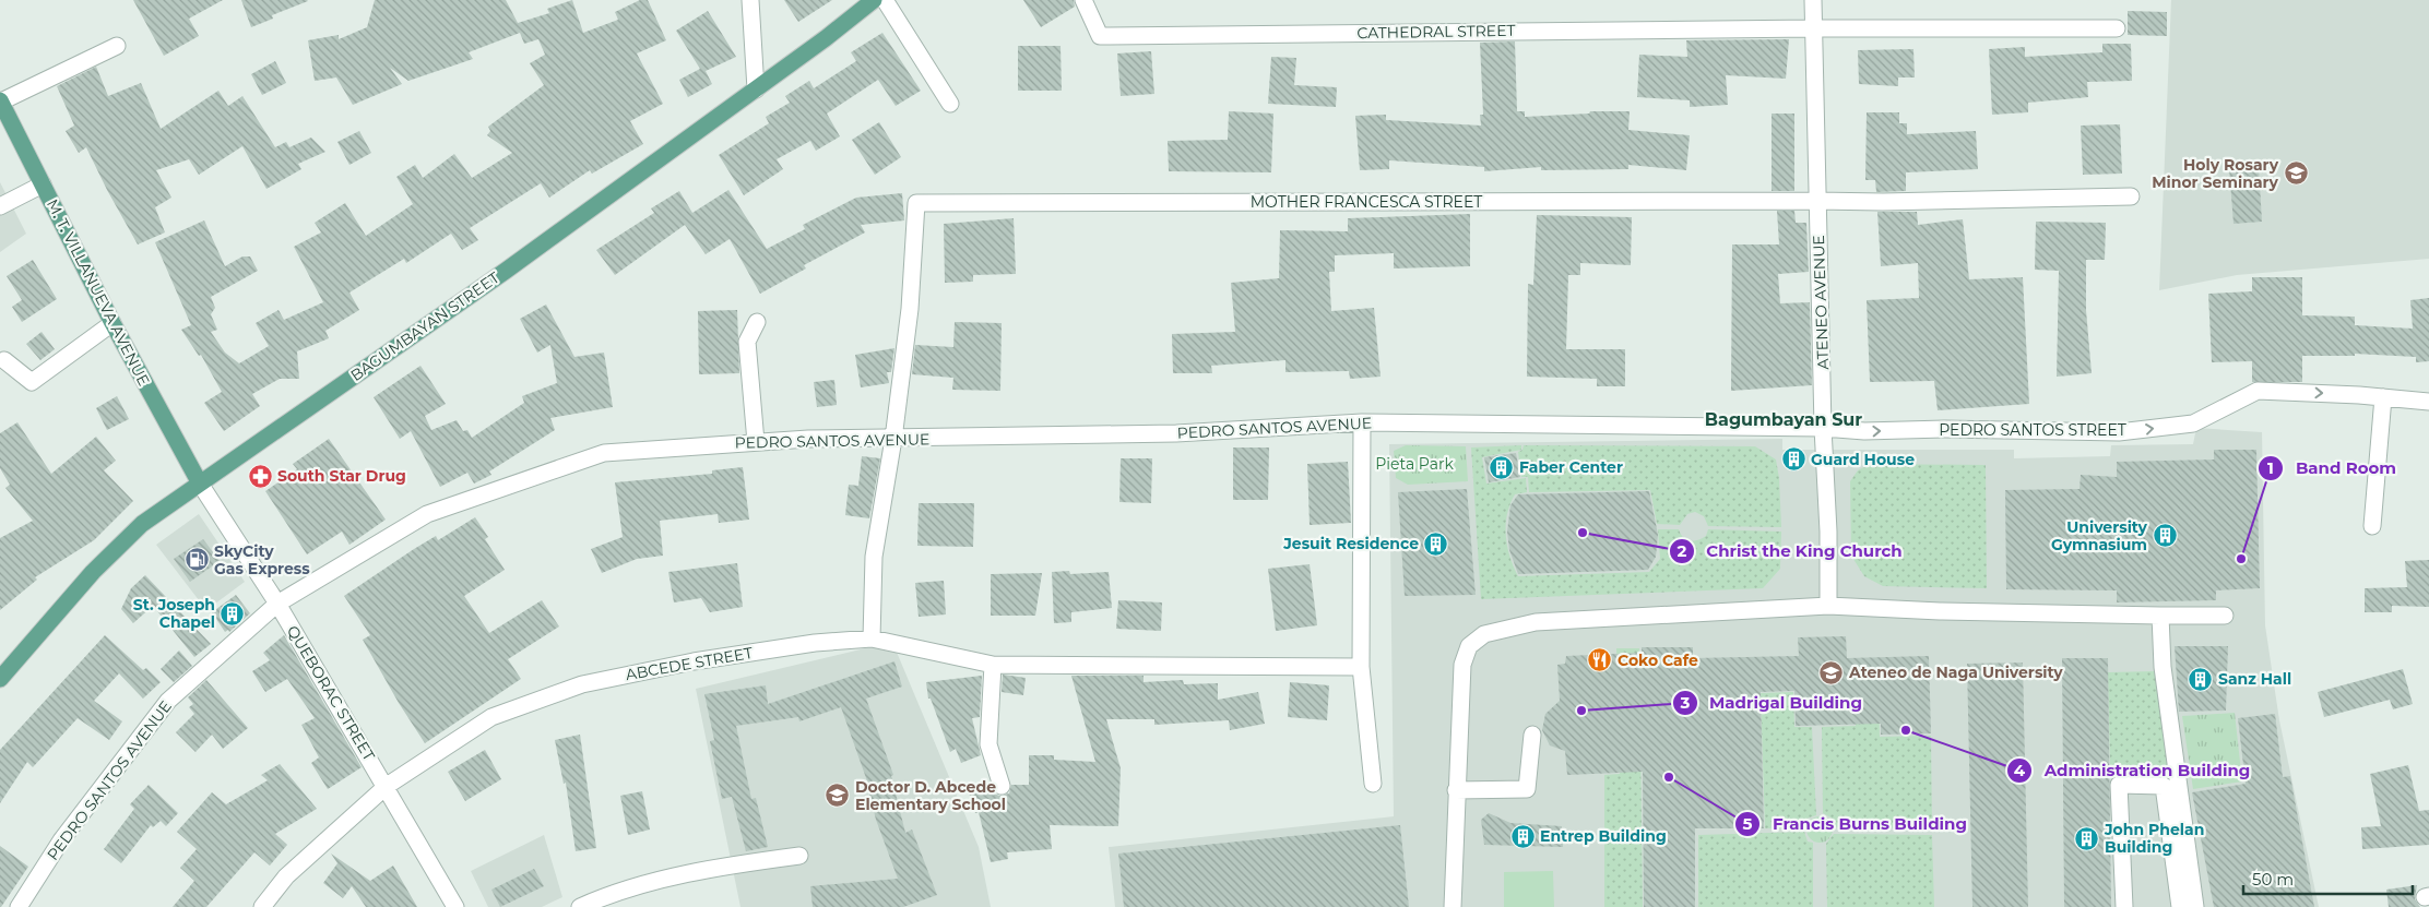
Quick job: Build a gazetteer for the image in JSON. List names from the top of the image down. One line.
{"streets":{"main road":["M. T. VILLANUEVA AVENUE","BAGUMBAYAN STREET"],"street":["CATHEDRAL STREET","MOTHER FRANCESCA STREET","ATENEO AVENUE","PEDRO SANTOS AVENUE","PEDRO SANTOS STREET","ABCEDE STREET","QUEBORAC STREET"]},"crossings":[["CATHEDRAL STREET","ATENEO AVENUE"],["MOTHER FRANCESCA STREET","ATENEO AVENUE"],["MOTHER FRANCESCA STREET","PEDRO SANTOS AVENUE"],["M. T. VILLANUEVA AVENUE","BAGUMBAYAN STREET"],["M. T. VILLANUEVA AVENUE","QUEBORAC STREET"],["ATENEO AVENUE","PEDRO SANTOS AVENUE"],["ATENEO AVENUE","PEDRO SANTOS STREET"],["BAGUMBAYAN STREET","QUEBORAC STREET"],["PEDRO SANTOS AVENUE","PEDRO SANTOS STREET"],["PEDRO SANTOS AVENUE","QUEBORAC STREET"],["ABCEDE STREET","QUEBORAC STREET"]],"one_way":["PEDRO SANTOS STREET"],"districts":["Bagumbayan Sur"],"parks":["Pieta Park"],"places":{"school or university":["Holy Rosary Minor Seminary","Ateneo de Naga University","Doctor D. Abcede Elementary School"],"building":["Guard House","Faber Center","University Gymnasium","Jesuit Residence","St. Joseph Chapel","Sanz Hall","Entrep Building","John Phelan Building"],"pharmacy":["South Star Drug"],"other":["Christ the King Church","Band Room","Madrigal Building","Administration Building","Francis Burns Building"],"fuel station":["SkyCity Gas Express"],"restaurant":["Coko Cafe"]},"scale_bar":"50 m"}
